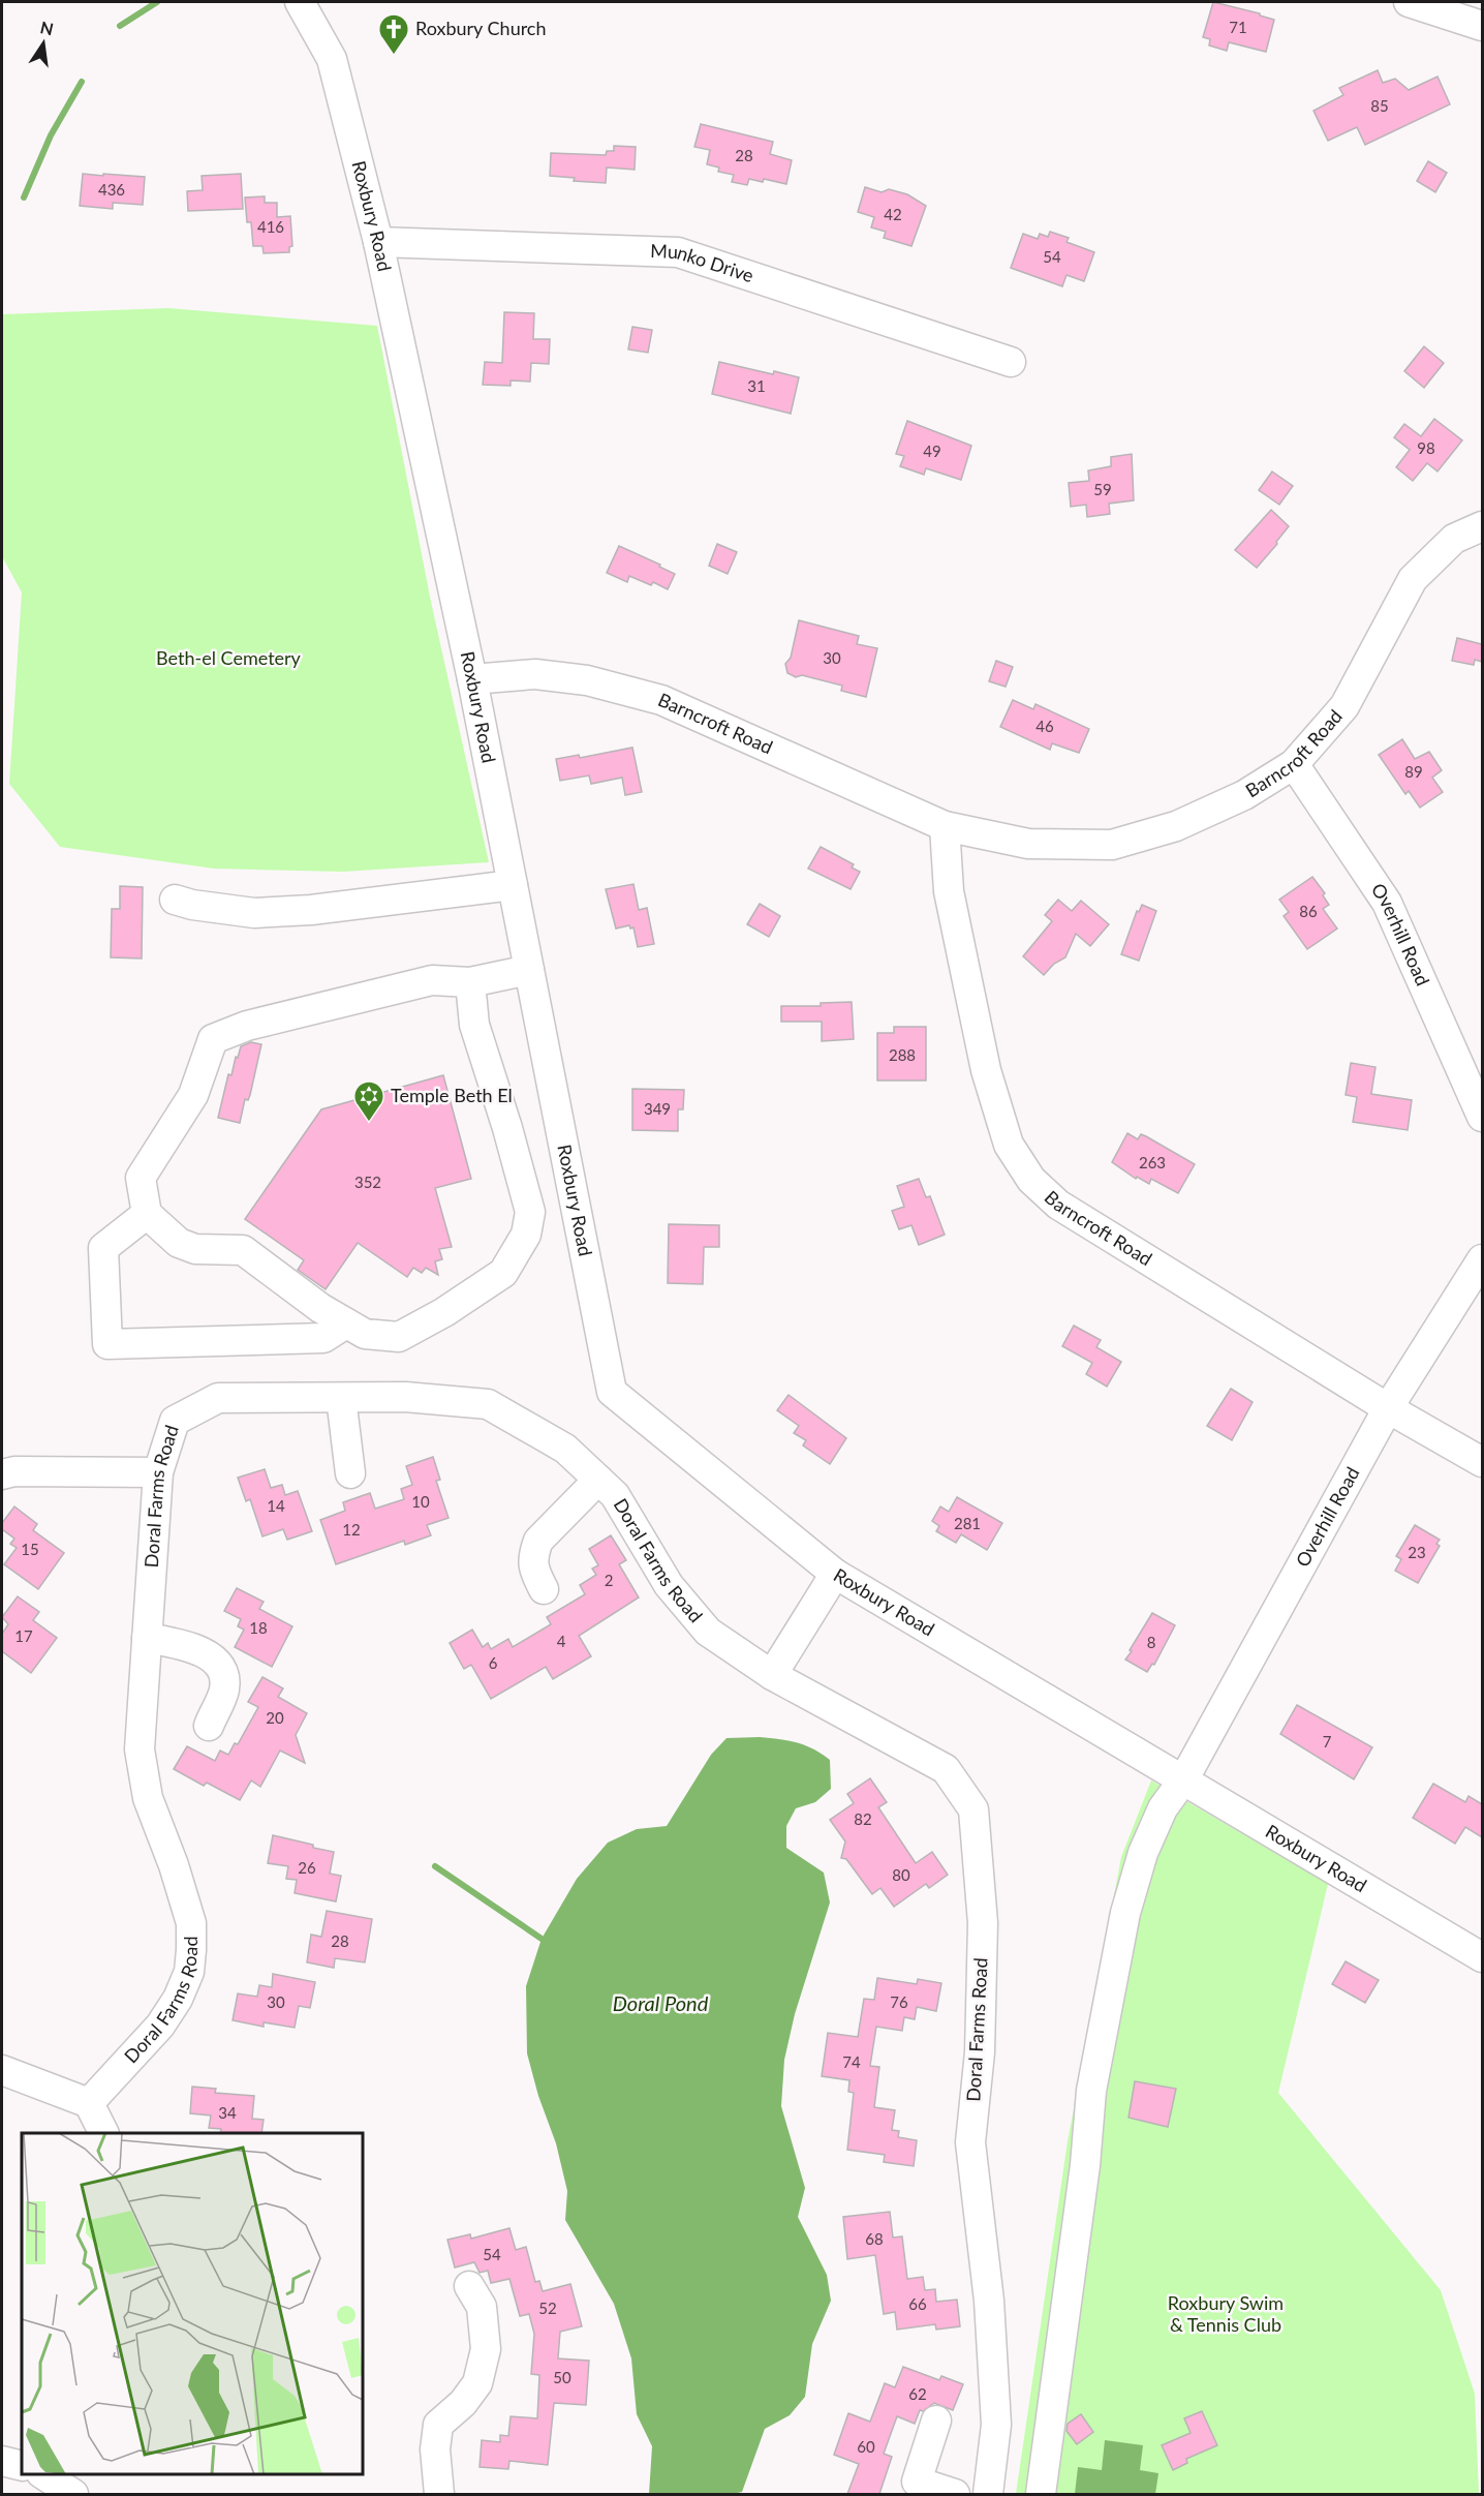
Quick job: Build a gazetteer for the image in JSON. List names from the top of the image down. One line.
{"streets":{"street":["Roxbury Road","Munko Drive","Barncroft Road","Overhill Road","Doral Farms Road"]},"crossings":[["Roxbury Road","Munko Drive"],["Roxbury Road","Barncroft Road"],["Roxbury Road","Overhill Road"],["Barncroft Road","Overhill Road"]],"water":["Doral Pond"],"parks":["Beth-el Cemetery","Roxbury Swim & Tennis Club"],"places":{"church":["Roxbury Church"],"synagogue":["Temple Beth El"]},"house_numbers":["71","85","28","436","42","416","54","31","98","49","59","30","46","89","86","288","349","263","352","10","14","281","12","15","23","2","18","17","4","8","6","20","7","82","26","80","28","30","76","74","34","68","54","66","52","50","62","60"],"north":"top"}
